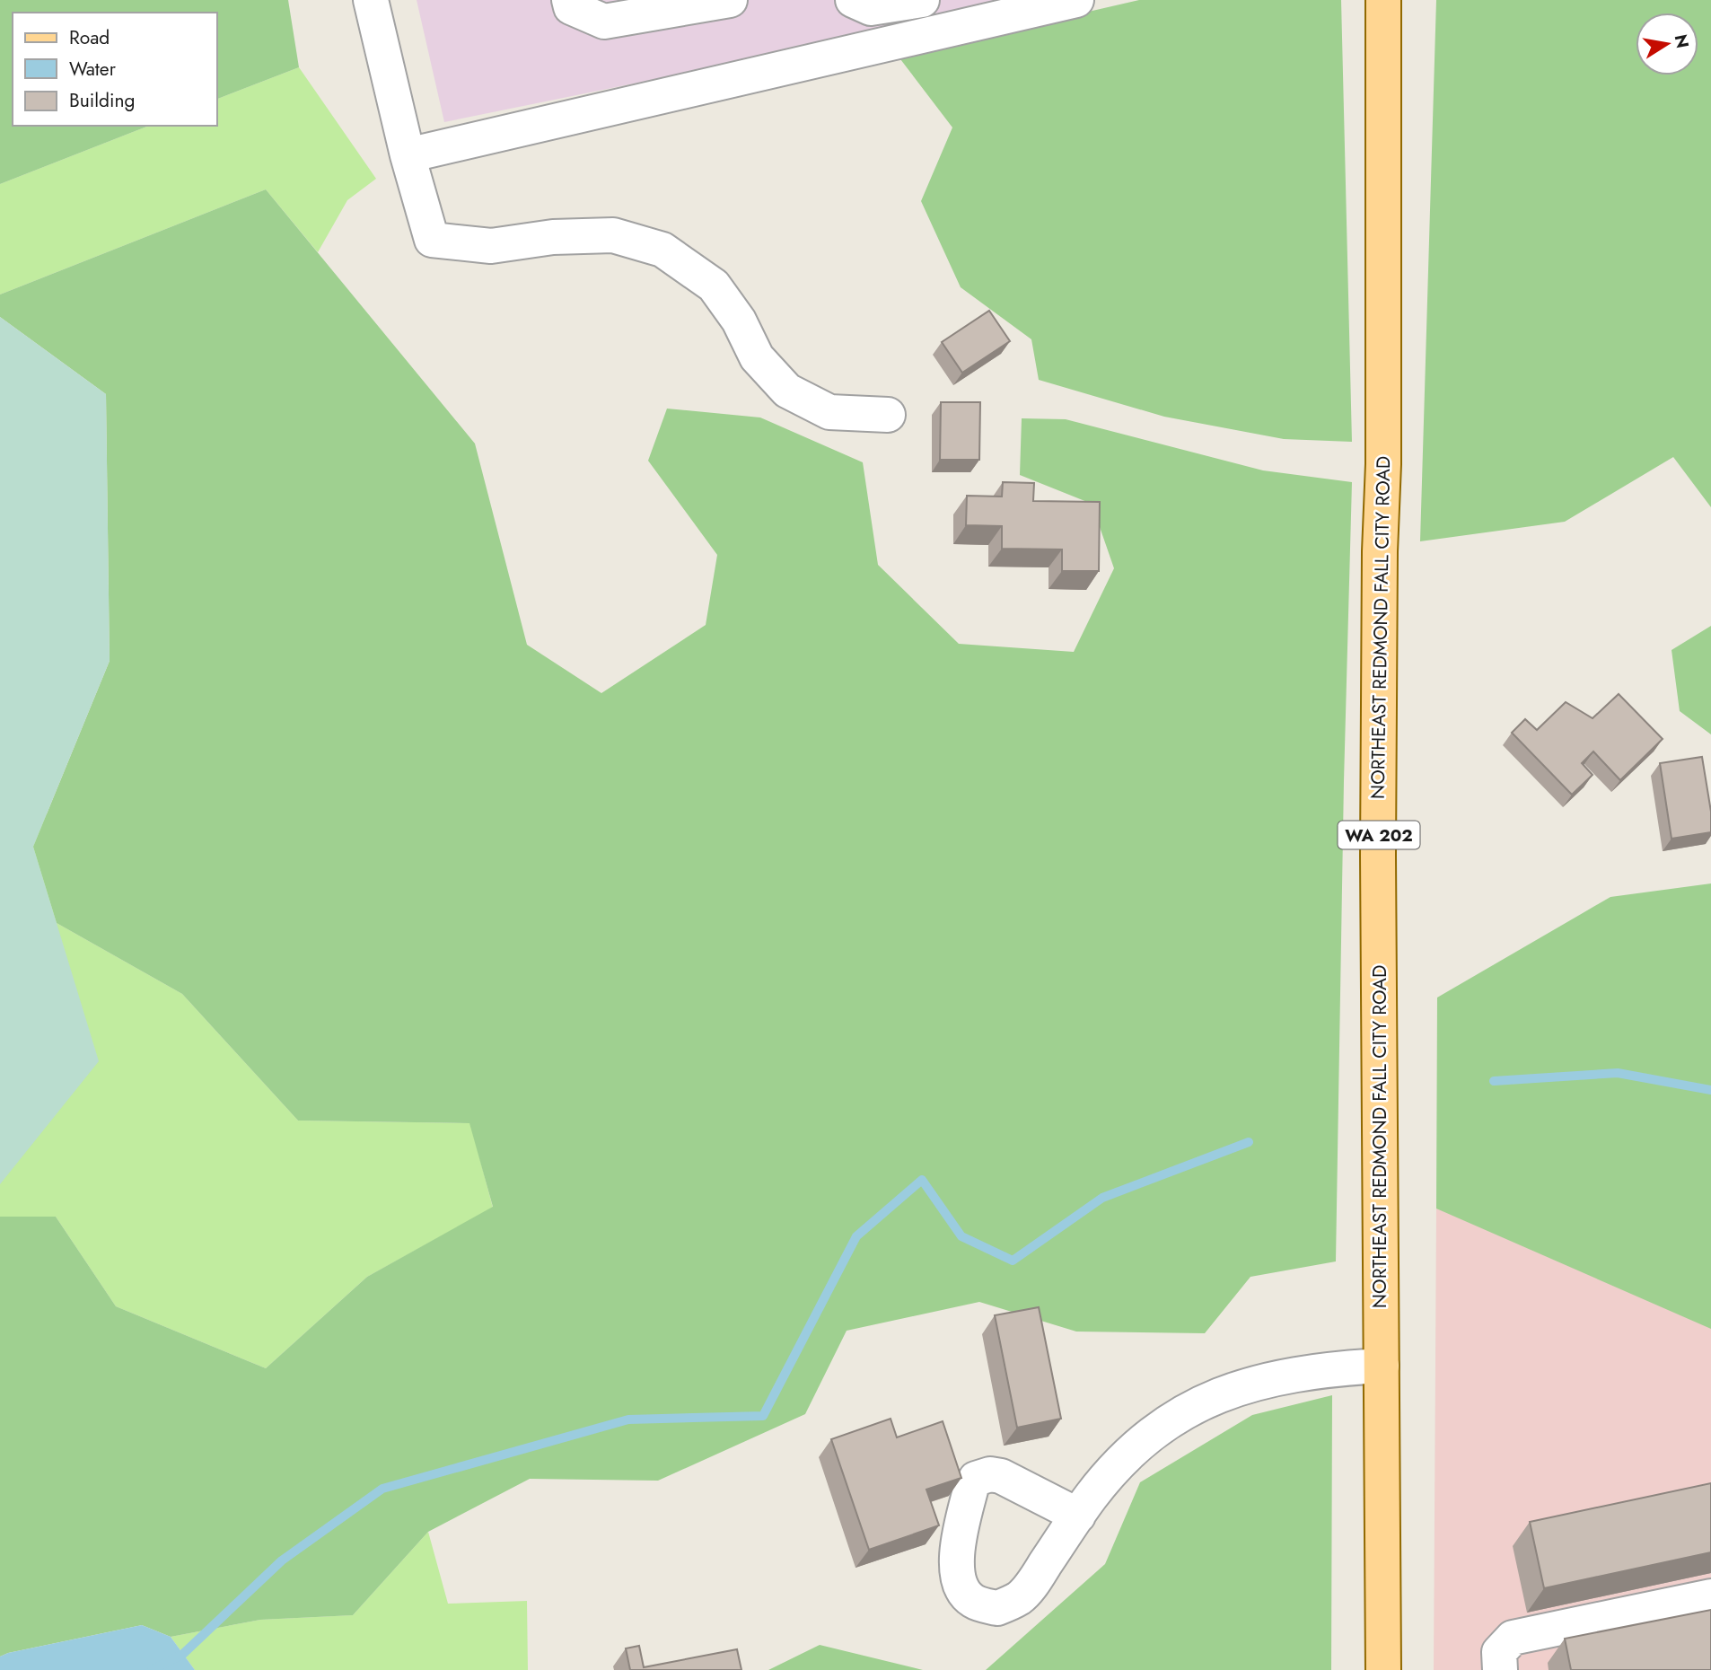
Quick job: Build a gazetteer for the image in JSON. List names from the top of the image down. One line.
{"streets":{"main road":["NORTHEAST REDMOND FALL CITY ROAD","WA 202"]},"legend":["Road","Water","Building"],"north":"right"}
